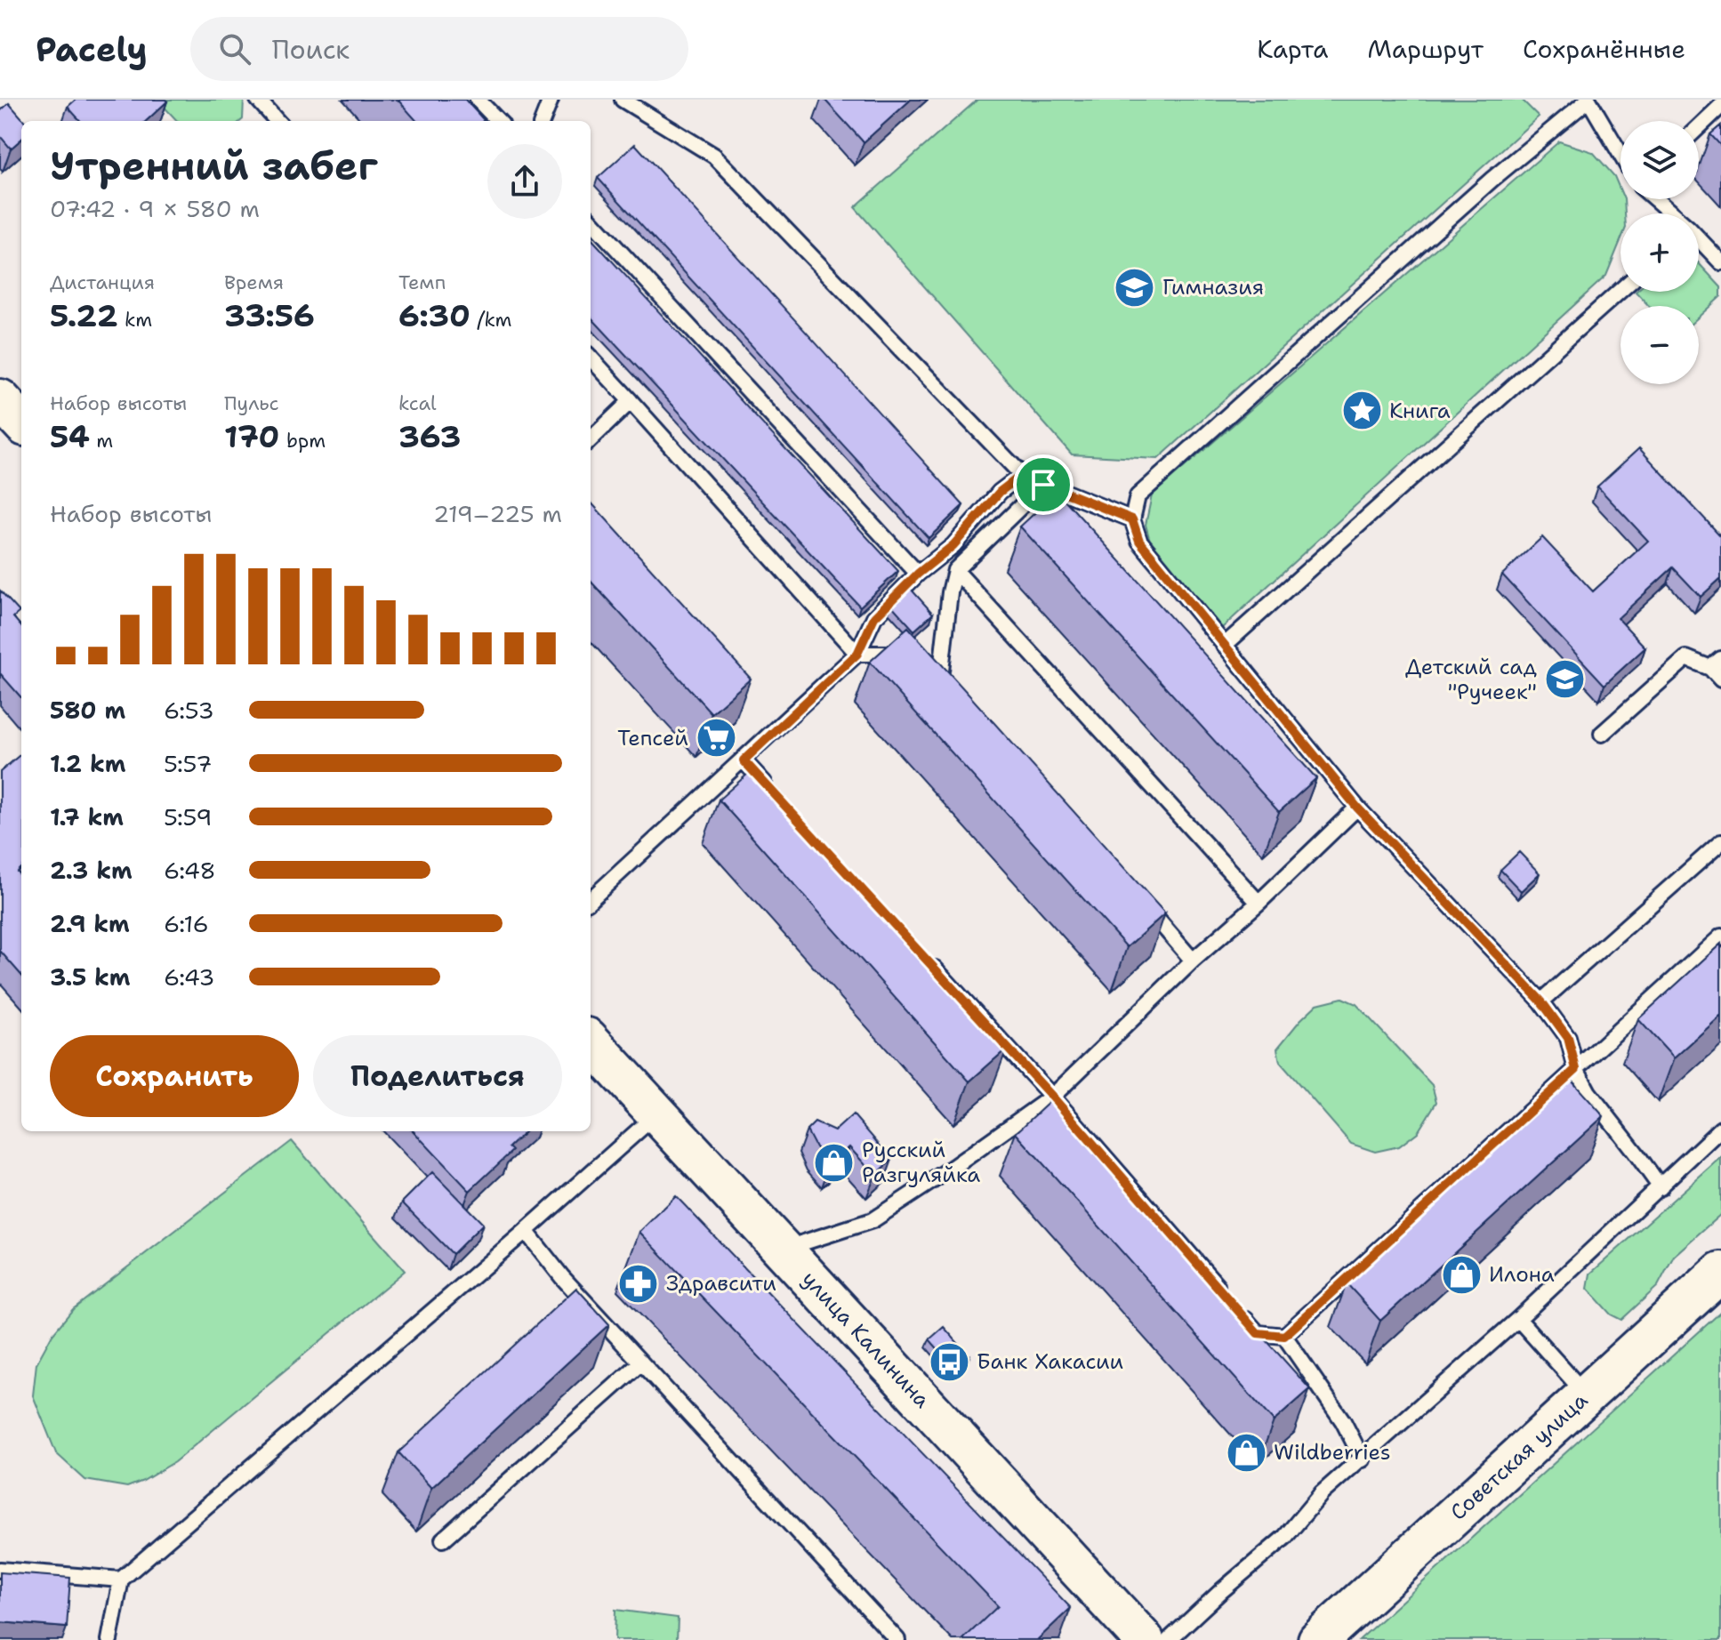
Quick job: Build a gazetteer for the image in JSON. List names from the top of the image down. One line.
{"streets":{"main road":["улица Калинина","Советская улица"]},"places":{"school or university":["Гимназия","Детский сад \"Ручеек\""],"place":["Книга"],"supermarket":["Тепсей"],"shop":["Русский Разгуляйка","Илона","Wildberries"],"pharmacy":["Здравсити"],"bus stop":["Банк Хакасии"]},"page":{"header":"Pacely","search":"Поиск","nav":["Карта","Маршрут","Сохранённые"],"map_buttons":["+","−"],"heading":["Утренний забег","07:42 · 9 × 580 m"],"stats":[["Дистанция","5.22 km"],["Время","33:56"],["Темп","6:30 /km"],["Набор высоты","54 m"],["Пульс","170 bpm"],["kcal","363"]],"chart":["Набор высоты","219–225 m"],"list":[{"name":"580 m","note":"6:53"},{"name":"1.2 km","note":"5:57"},{"name":"1.7 km","note":"5:59"},{"name":"2.3 km","note":"6:48"},{"name":"2.9 km","note":"6:16"},{"name":"3.5 km","note":"6:43"}],"buttons":["Сохранить","Поделиться"]}}
